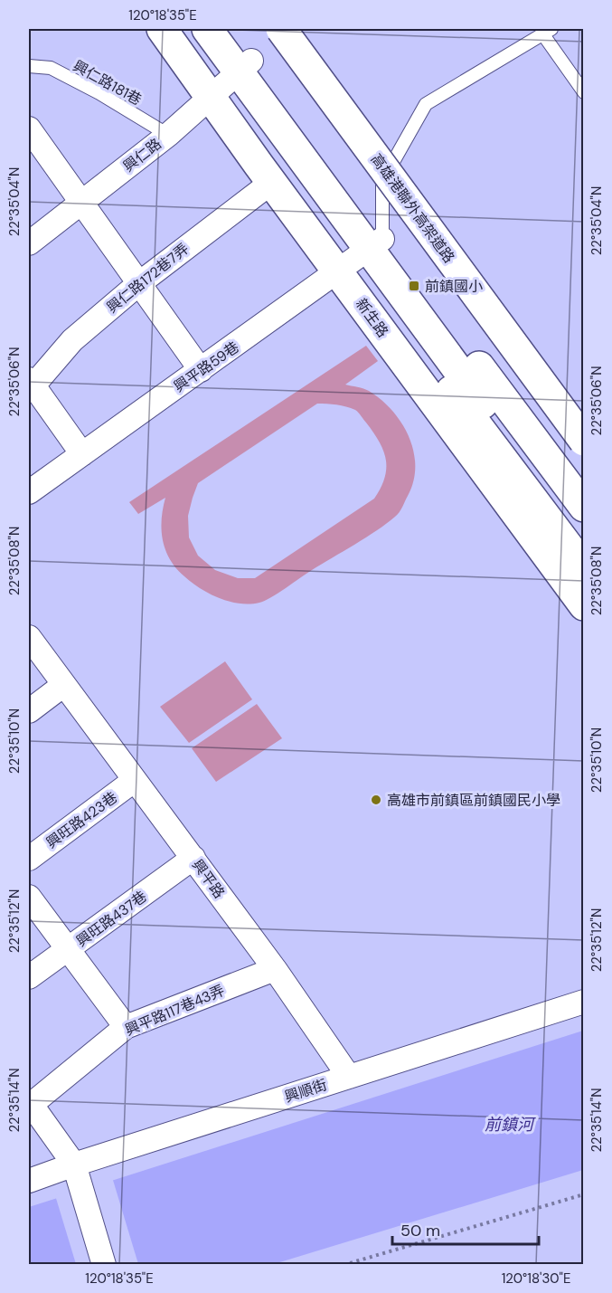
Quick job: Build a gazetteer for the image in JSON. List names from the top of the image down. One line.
{"streets":{"main road":["高雄港聯外高架道路","新生路"],"street":["興仁路","興仁路172巷7弄","興平路59巷","興旺路423巷","興平路","興旺路437巷","興平路117巷43弄","興順街"],"lane":["興仁路181巷"]},"crossings":[["興仁路181巷","興仁路"],["興仁路","新生路"],["興仁路172巷7弄","新生路"],["新生路","興平路59巷"],["興旺路423巷","興平路"],["興平路","興旺路437巷"],["興平路","興平路117巷43弄"],["興平路","興順街"]],"water":["前鎮河"],"places":{"transit":["前鎮國小"],"other":["高雄市前鎮區前鎮國民小學"]},"scale_bar":"50 m","coordinates":["120°18'35\"E","22°35'04\"N","22°35'06\"N","22°35'08\"N","22°35'10\"N","22°35'12\"N","22°35'14\"N","120°18'30\"E"]}
